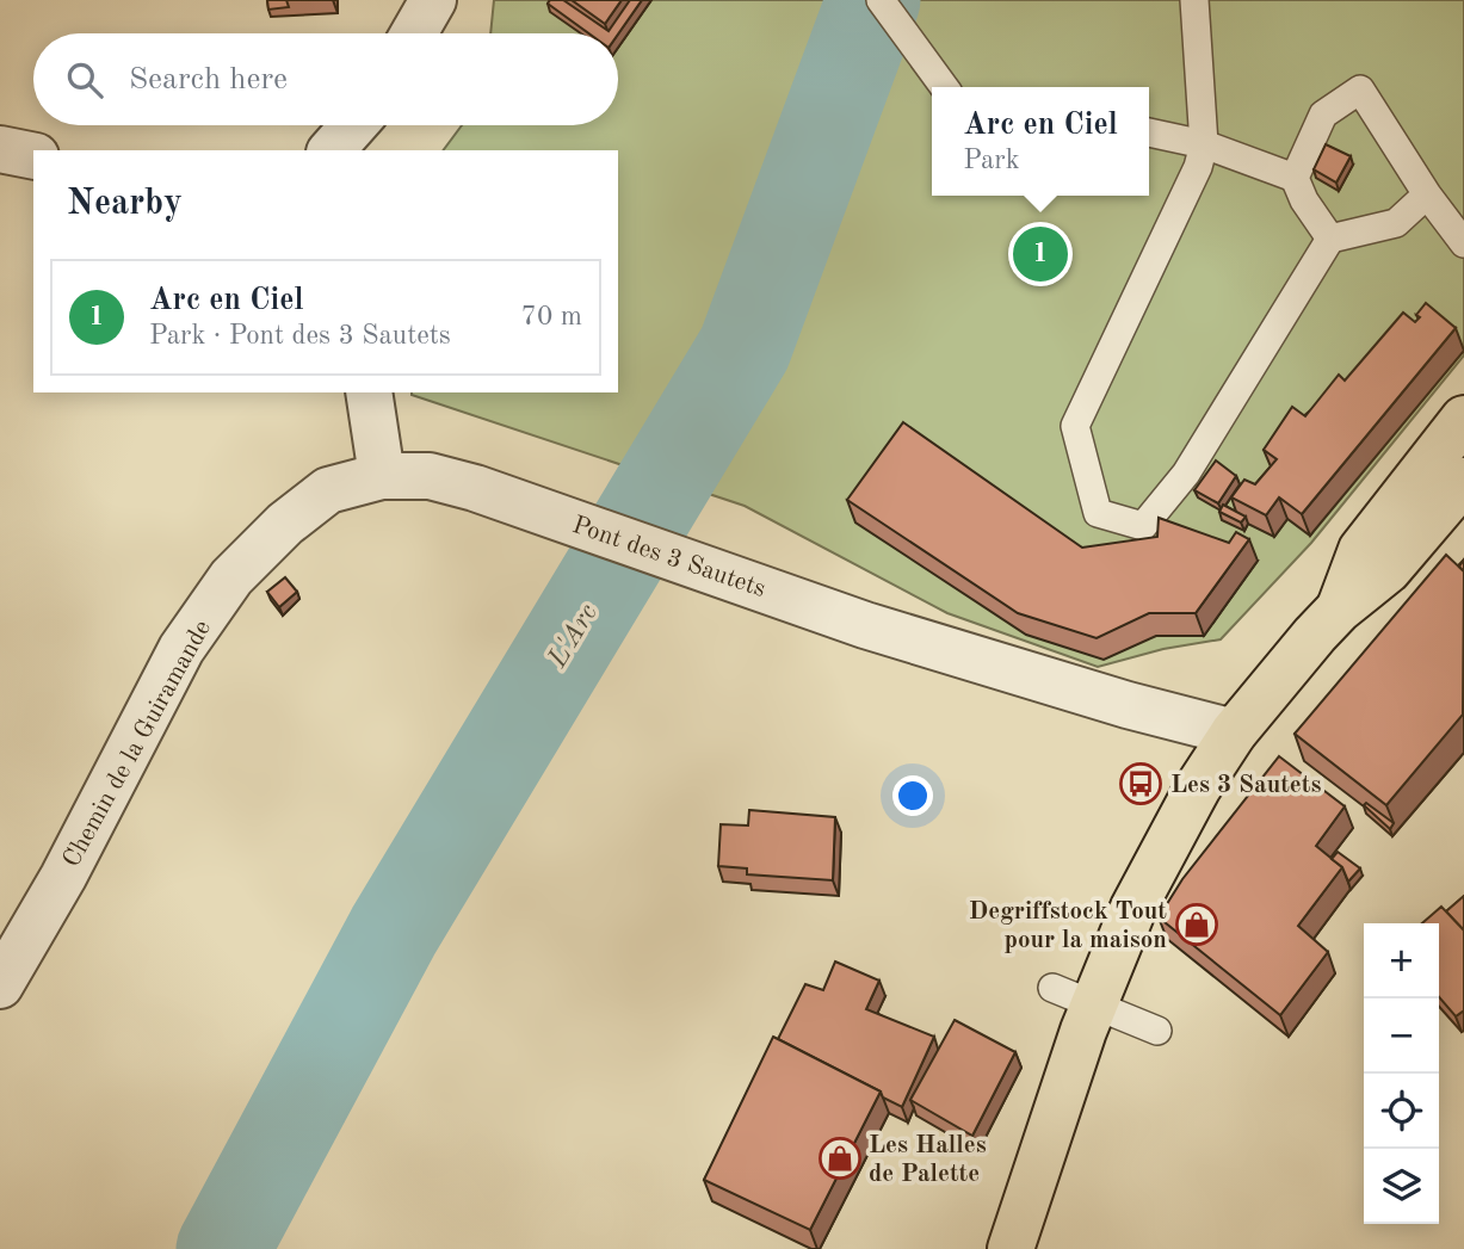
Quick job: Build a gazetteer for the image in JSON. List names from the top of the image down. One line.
{"streets":{"street":["Pont des 3 Sautets","Chemin de la Guiramande"]},"crossings":[["Pont des 3 Sautets","Chemin de la Guiramande"]],"water":["L'Arc"],"places":{"bus stop":["Les 3 Sautets"],"shop":["Degriffstock Tout pour la maison","Les Halles de Palette"]},"page":{"search":"Search here","popup":["Arc en Ciel","Park"],"heading":"Nearby","pins":"1","list":[{"mark":"1","name":"Arc en Ciel","note":"Park · Pont des 3 Sautets","value":"70 m"}],"map_buttons":["+","−"]}}
